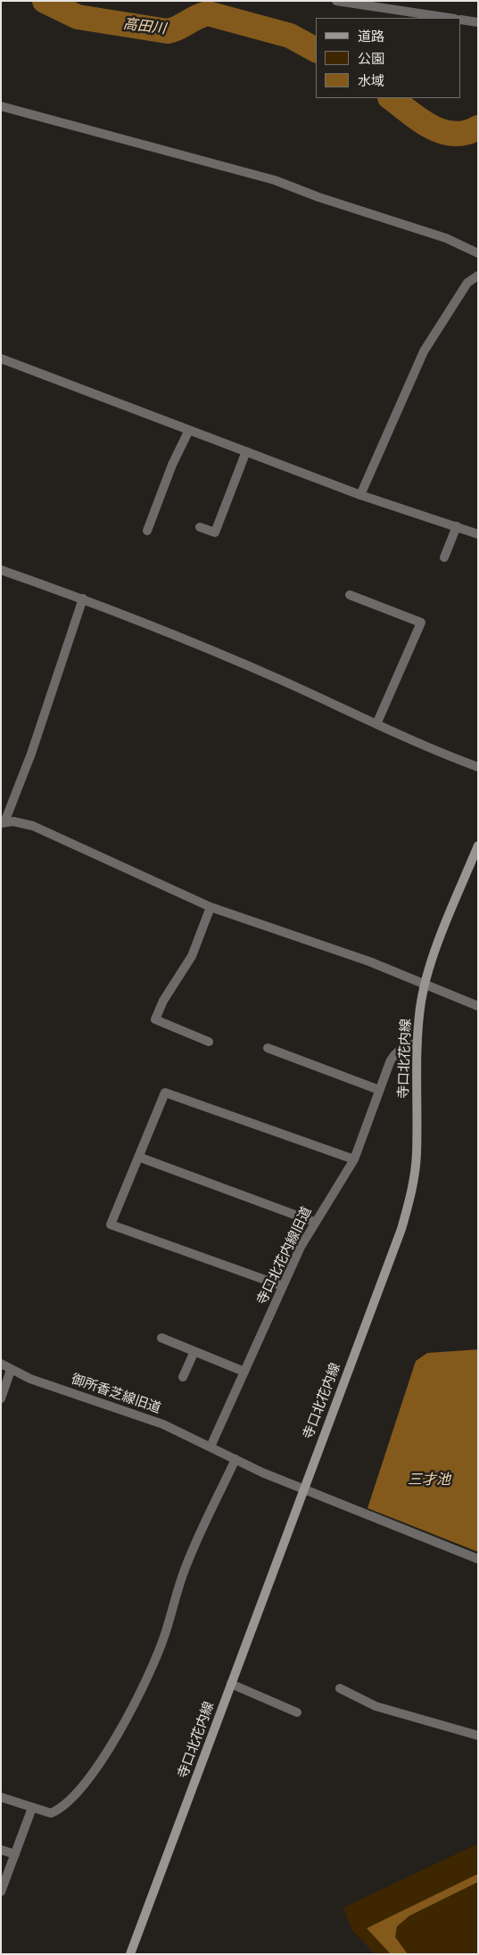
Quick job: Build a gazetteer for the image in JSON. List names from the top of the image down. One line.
{"streets":{"main road":["寺口北花内線"],"street":["寺口北花内線旧道","御所香芝線旧道"]},"crossings":[["寺口北花内線","寺口北花内線旧道"],["寺口北花内線","御所香芝線旧道"],["寺口北花内線旧道","御所香芝線旧道"]],"water":["高田川","三才池"],"legend":["道路","公園","水域"]}
